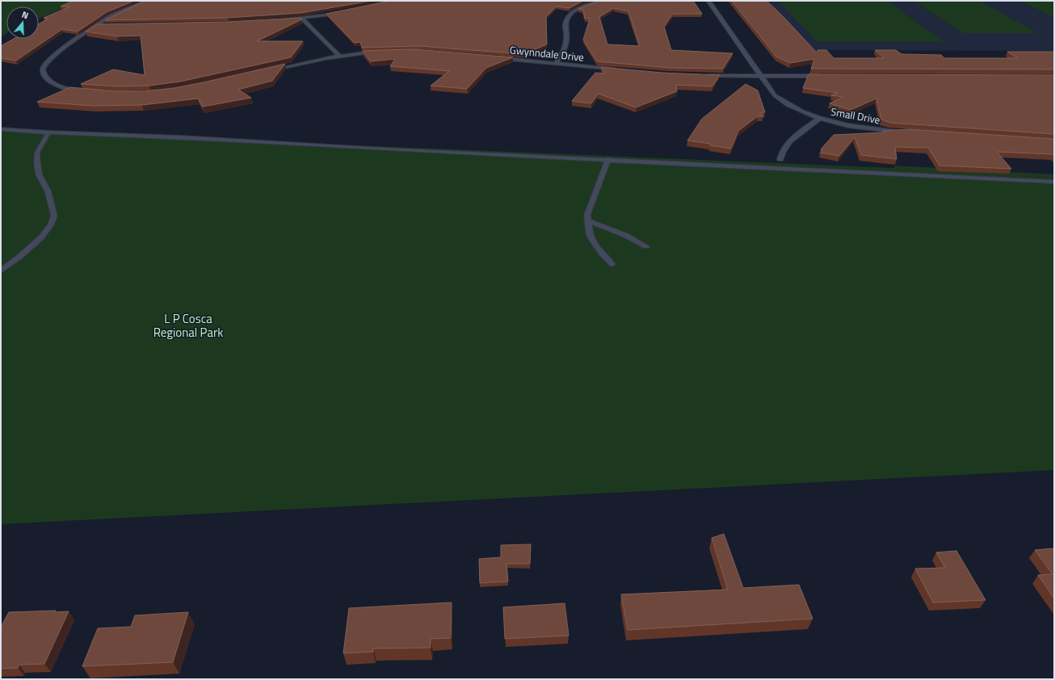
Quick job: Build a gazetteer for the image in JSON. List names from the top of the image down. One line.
{"streets":{"street":["Gwynndale Drive","Small Drive"]},"parks":["L P Cosca Regional Park"],"north":"top"}
